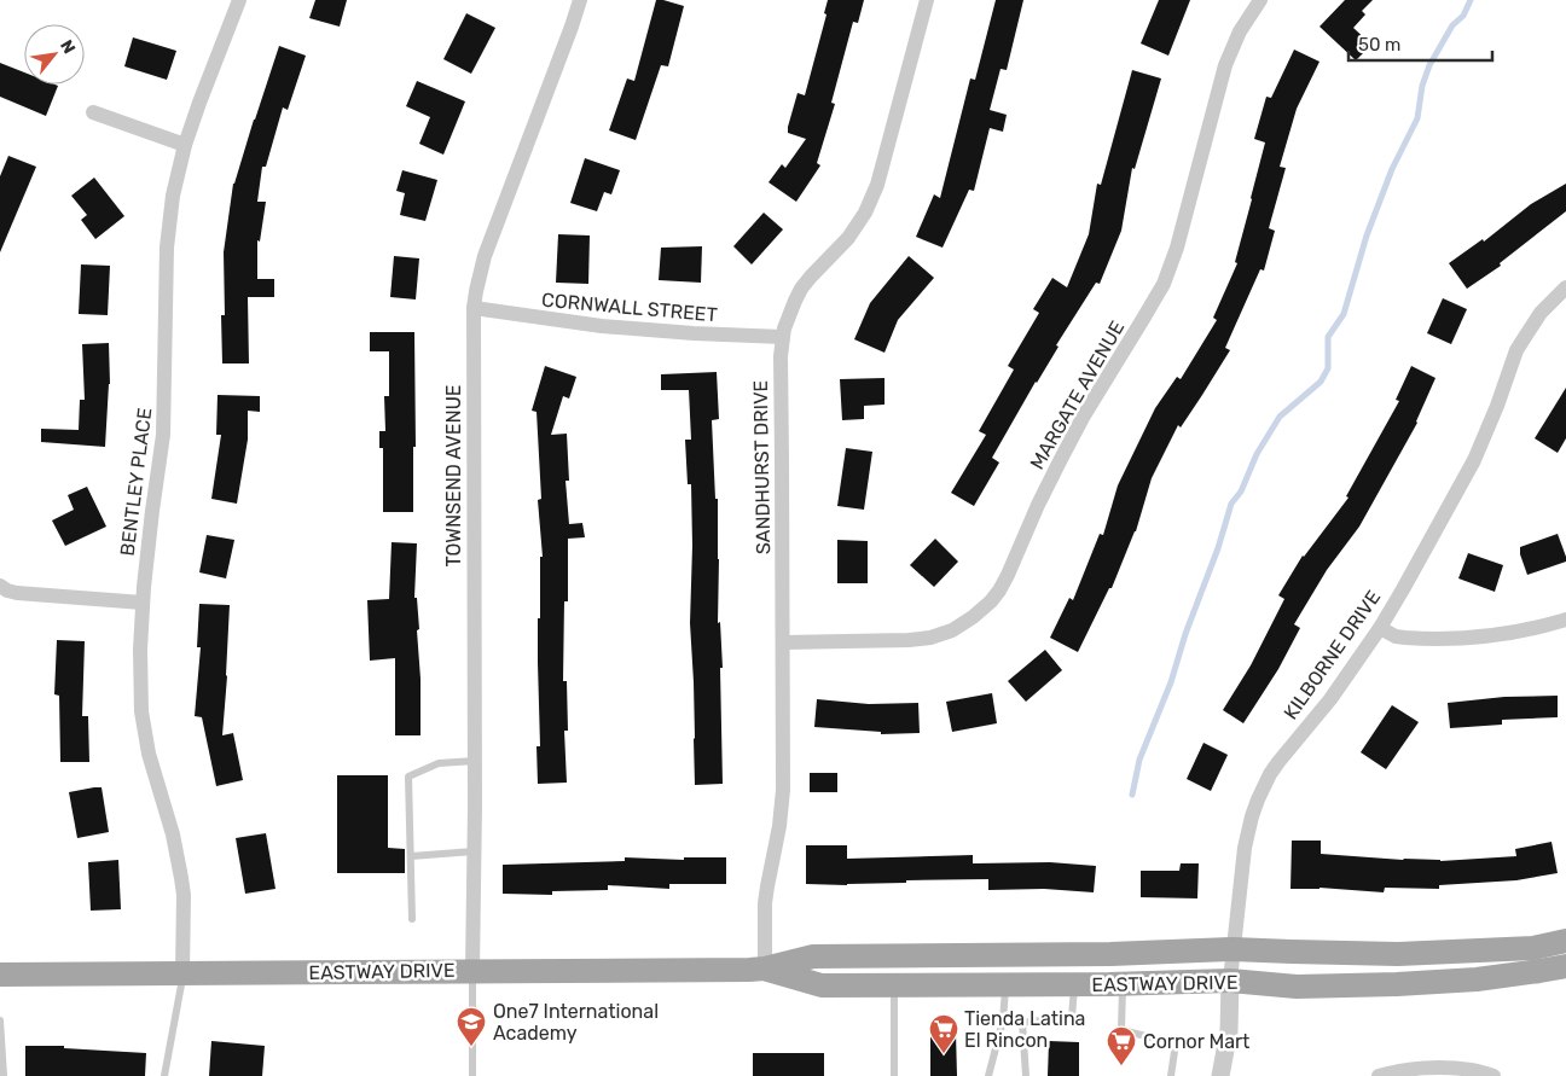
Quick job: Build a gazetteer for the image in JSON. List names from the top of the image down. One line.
{"streets":{"main road":["EASTWAY DRIVE"],"street":["CORNWALL STREET","MARGATE AVENUE","SANDHURST DRIVE","TOWNSEND AVENUE","BENTLEY PLACE","KILBORNE DRIVE"]},"crossings":[["CORNWALL STREET","SANDHURST DRIVE"],["CORNWALL STREET","TOWNSEND AVENUE"],["MARGATE AVENUE","SANDHURST DRIVE"],["SANDHURST DRIVE","EASTWAY DRIVE"],["TOWNSEND AVENUE","EASTWAY DRIVE"],["BENTLEY PLACE","EASTWAY DRIVE"],["KILBORNE DRIVE","EASTWAY DRIVE"]],"places":{"school or university":["One7 International Academy"],"supermarket":["Tienda Latina El Rincon","Cornor Mart"]},"scale_bar":"50 m","north":"top right"}
